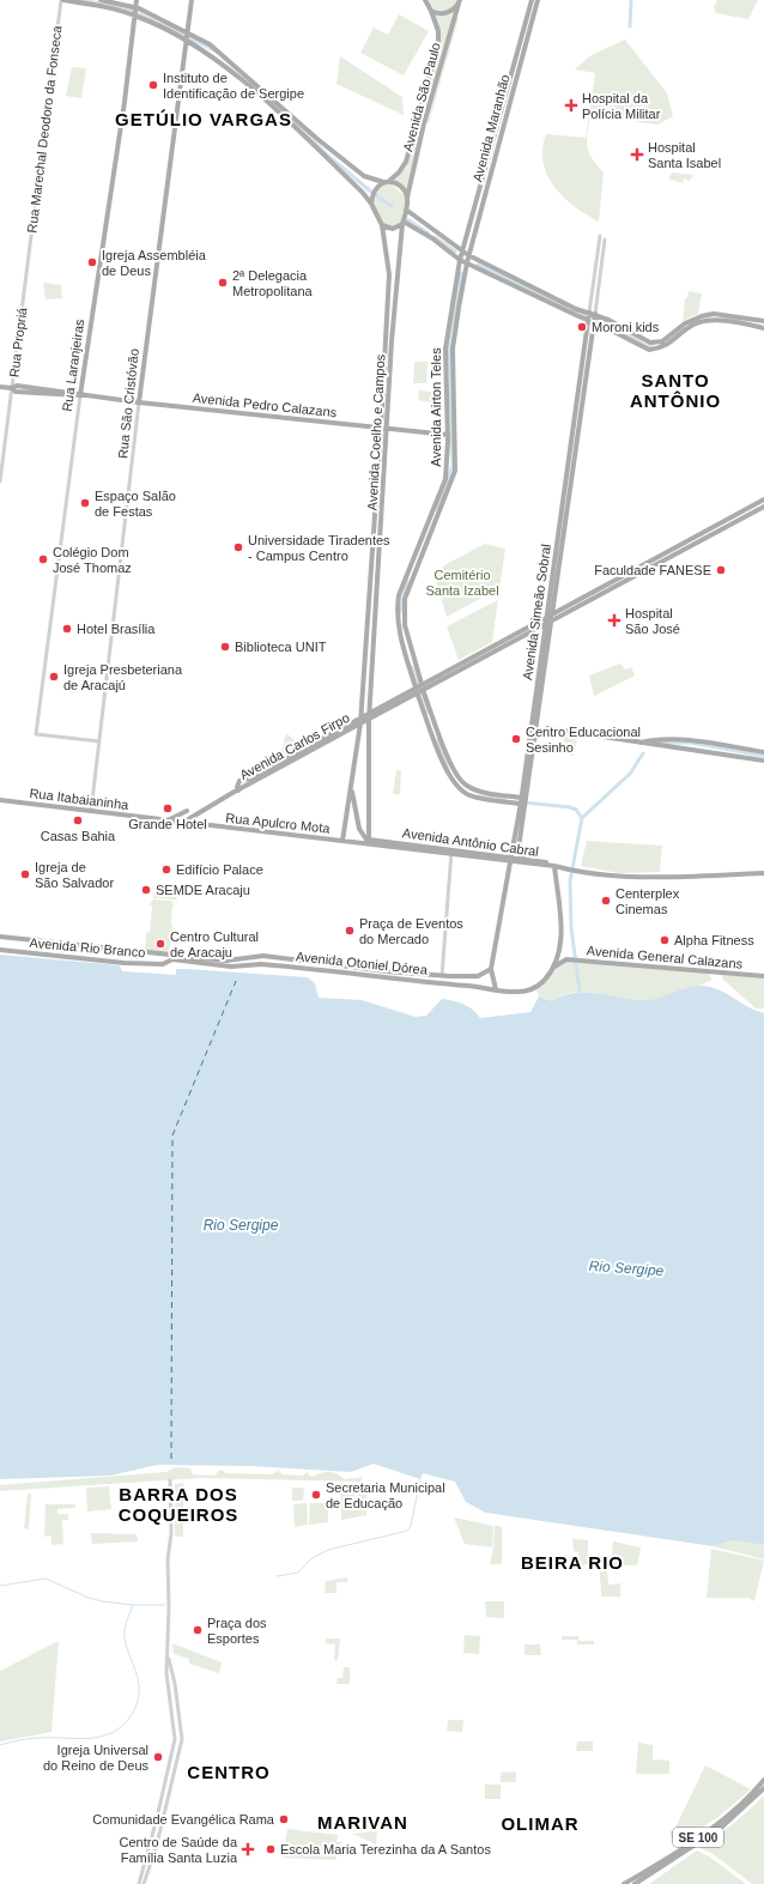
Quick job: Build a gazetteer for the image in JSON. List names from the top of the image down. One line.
{"streets":{"main road":["Avenida São Paulo","Avenida Maranhão","Rua Laranjeiras","Rua São Cristóvão","Avenida Pedro Calazans","Avenida Airton Teles","Avenida Coelho e Campos","Avenida Simeão Sobral","Avenida Carlos Firpo","Rua Itabaianinha","Rua Apulcro Mota","Avenida Antônio Cabral","Avenida Rio Branco","Avenida General Calazans","Avenida Otoniel Dórea","SE 100"],"street":["Rua Marechal Deodoro da Fonseca","Rua Propriá"]},"crossings":[["Avenida São Paulo","Avenida Coelho e Campos"],["Avenida Maranhão","Avenida Airton Teles"],["Rua Marechal Deodoro da Fonseca","Rua Propriá"],["Rua Propriá","Avenida Pedro Calazans"],["Rua Laranjeiras","Rua São Cristóvão"],["Rua Laranjeiras","Avenida Pedro Calazans"],["Rua São Cristóvão","Avenida Pedro Calazans"],["Rua São Cristóvão","Rua Itabaianinha"],["Avenida Pedro Calazans","Avenida Airton Teles"],["Avenida Pedro Calazans","Avenida Coelho e Campos"],["Avenida Airton Teles","Avenida Simeão Sobral"],["Avenida Airton Teles","Avenida Carlos Firpo"],["Avenida Coelho e Campos","Avenida Carlos Firpo"],["Avenida Coelho e Campos","Rua Apulcro Mota"],["Avenida Coelho e Campos","Avenida Antônio Cabral"],["Avenida Simeão Sobral","Avenida Antônio Cabral"],["Avenida Simeão Sobral","Avenida Otoniel Dórea"],["Avenida Carlos Firpo","Rua Apulcro Mota"],["Rua Itabaianinha","Rua Apulcro Mota"],["Rua Apulcro Mota","Avenida Antônio Cabral"],["Avenida Rio Branco","Avenida Otoniel Dórea"],["Avenida General Calazans","Avenida Otoniel Dórea"]],"districts":["GETÚLIO VARGAS","SANTO ANTÔNIO","BARRA DOS COQUEIROS","BEIRA RIO","CENTRO","MARIVAN","OLIMAR"],"water":["Rio Sergipe"],"parks":["Cemitério Santa Izabel"],"places":{"other":["Instituto de Identificação de Sergipe","Igreja Assembléia de Deus","2ª Delegacia Metropolitana","Moroni kids","Espaço Salão de Festas","Universidade Tiradentes - Campus Centro","Colégio Dom José Thomaz","Faculdade FANESE","Hotel Brasília","Biblioteca UNIT","Igreja Presbeteriana de Aracajú","Centro Educacional Sesinho","Grande Hotel","Casas Bahia","Edifício Palace","Igreja de São Salvador","SEMDE Aracaju","Centerplex Cinemas","Praça de Eventos do Mercado","Alpha Fitness","Centro Cultural de Aracaju","Secretaria Municipal de Educação","Praça dos Esportes","Igreja Universal do Reino de Deus","Comunidade Evangélica Rama","Escola Maria Terezinha da A Santos"],"health":["Hospital da Polícia Militar","Hospital Santa Isabel","Hospital São José","Centro de Saúde da Família Santa Luzia"]}}
